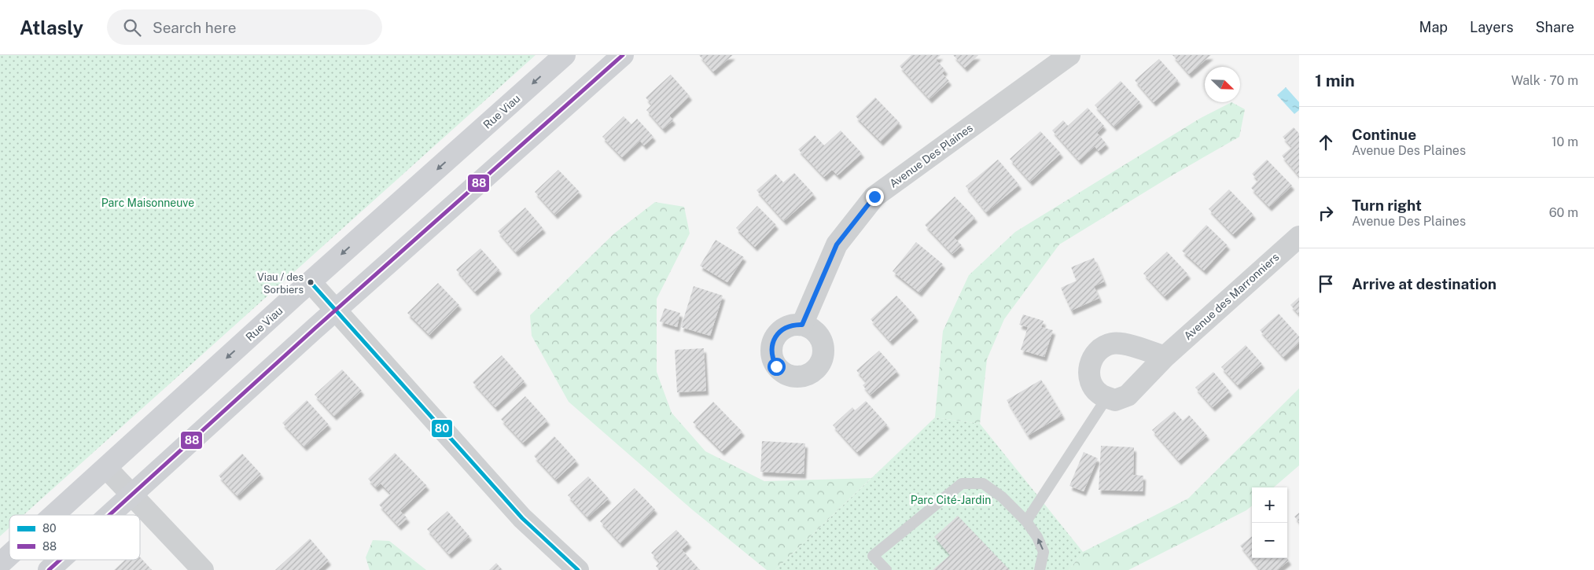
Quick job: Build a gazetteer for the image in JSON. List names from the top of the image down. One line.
{"streets":{"main road":["Rue Viau"],"street":["Avenue Des Plaines","Avenue des Marronniers"]},"parks":["Parc Maisonneuve","Parc Cité-Jardin"],"places":["Viau / des Sorbiers"],"lines":["transit line 88","transit line 80"],"legend":["80","88"],"north":"bottom right","page":{"header":"Atlasly","search":"Search here","nav":["Map","Layers","Share"],"heading":["1 min","Walk · 70 m"],"list":[["Continue","Avenue Des Plaines","10 m"],["Turn right","Avenue Des Plaines","60 m"],"Arrive at destination"],"map_buttons":["+","−"]}}
